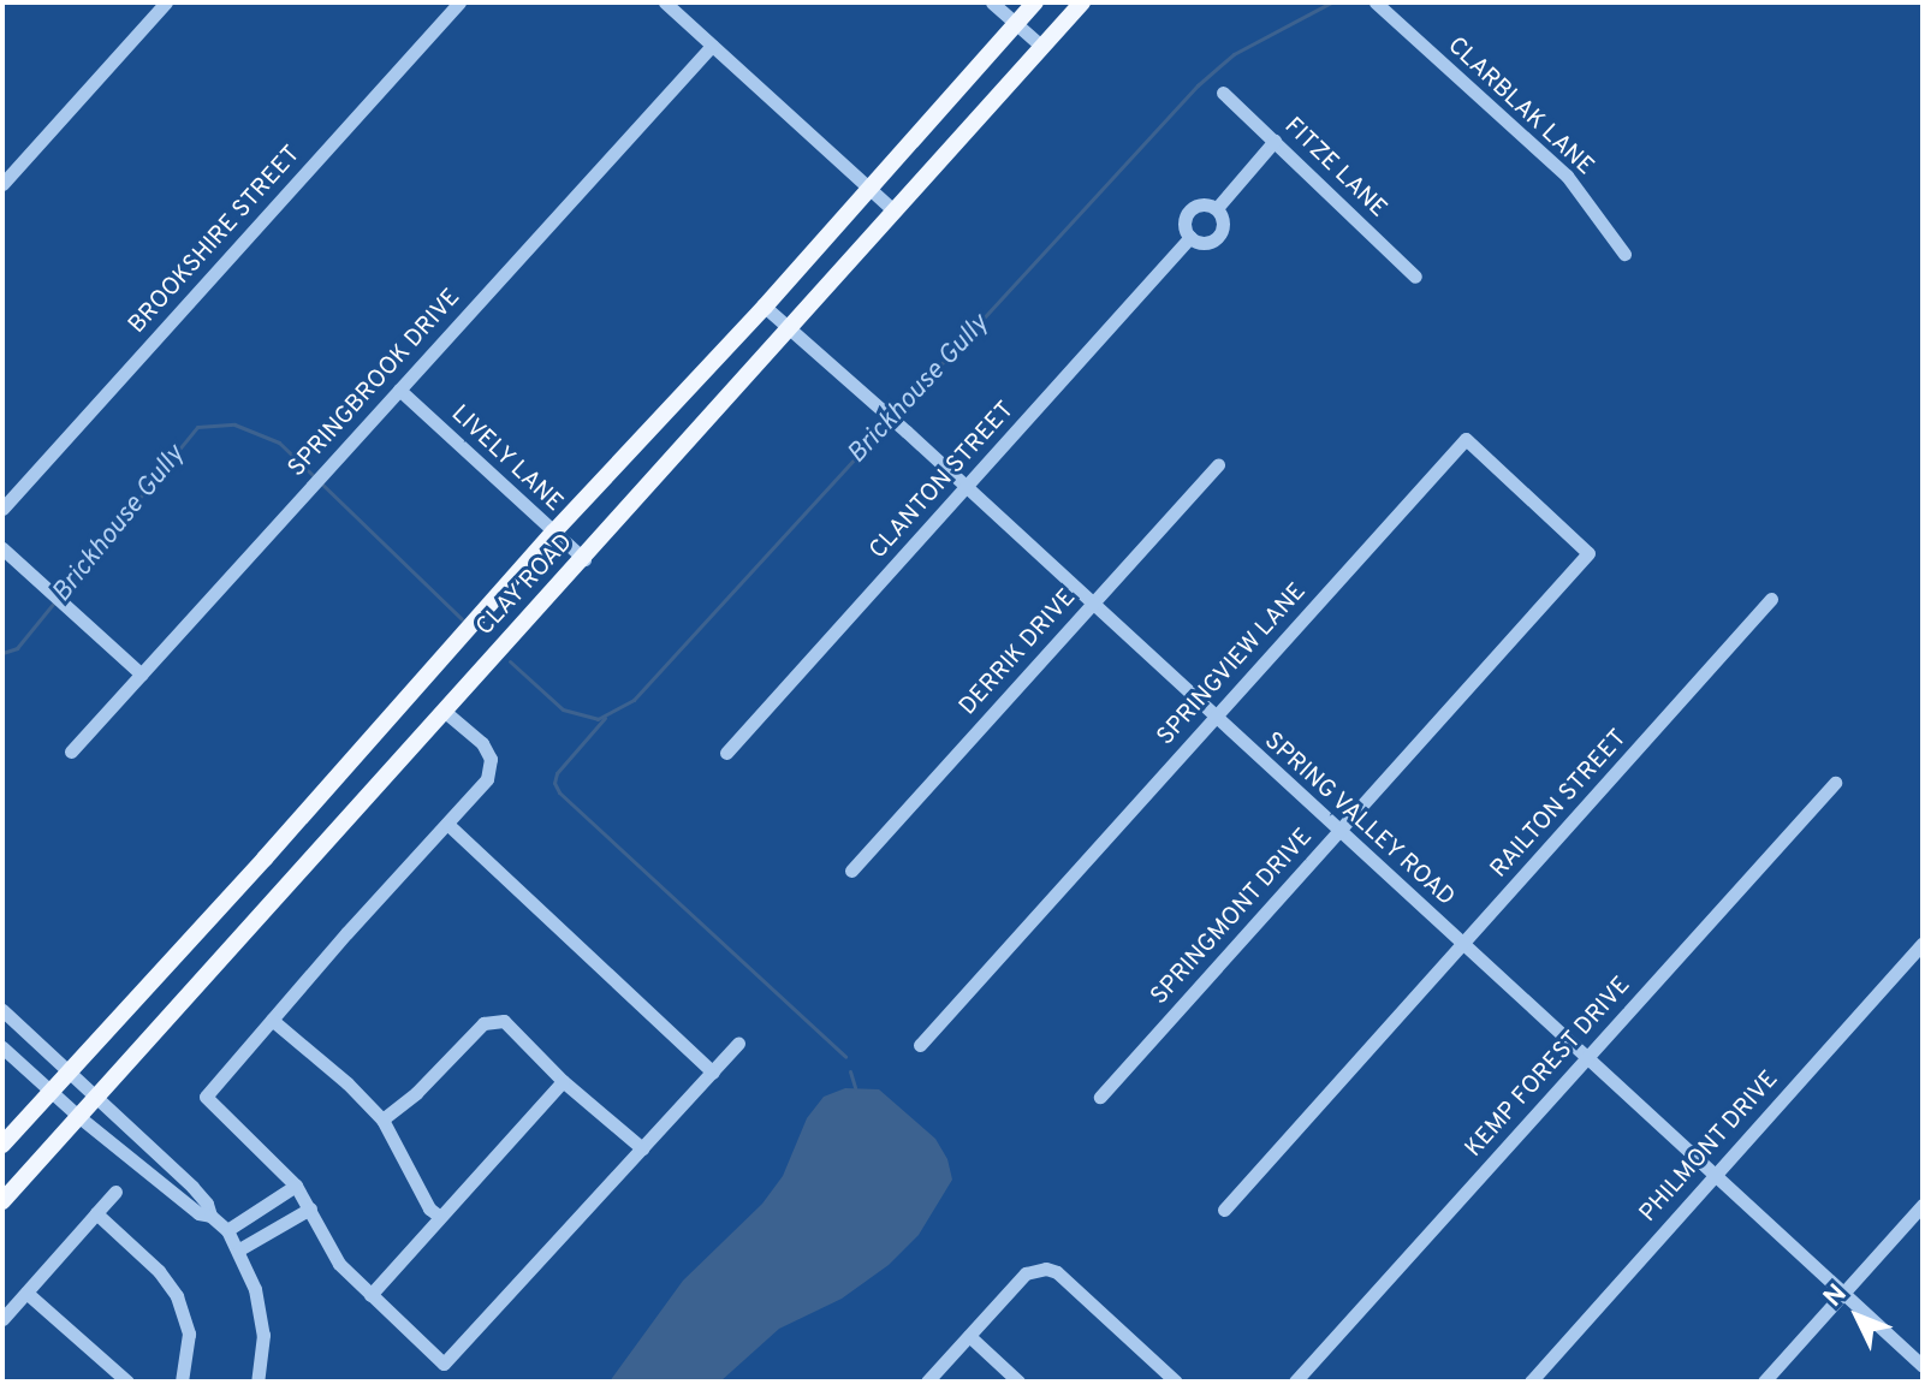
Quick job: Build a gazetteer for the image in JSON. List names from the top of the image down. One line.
{"streets":{"main road":["CLAY ROAD"],"street":["CLARBLAK LANE","FITZE LANE","BROOKSHIRE STREET","SPRINGBROOK DRIVE","LIVELY LANE","CLANTON STREET","DERRIK DRIVE","SPRINGVIEW LANE","RAILTON STREET","SPRING VALLEY ROAD","SPRINGMONT DRIVE","KEMP FOREST DRIVE","PHILMONT DRIVE"]},"crossings":[["FITZE LANE","CLANTON STREET"],["SPRINGBROOK DRIVE","LIVELY LANE"],["LIVELY LANE","CLAY ROAD"],["CLANTON STREET","SPRING VALLEY ROAD"],["CLAY ROAD","SPRING VALLEY ROAD"],["DERRIK DRIVE","SPRING VALLEY ROAD"],["SPRINGVIEW LANE","SPRING VALLEY ROAD"],["SPRINGVIEW LANE","SPRINGMONT DRIVE"],["RAILTON STREET","SPRING VALLEY ROAD"],["SPRING VALLEY ROAD","SPRINGMONT DRIVE"],["SPRING VALLEY ROAD","KEMP FOREST DRIVE"],["SPRING VALLEY ROAD","PHILMONT DRIVE"]],"water":["Brickhouse Gully"],"north":"top left"}
